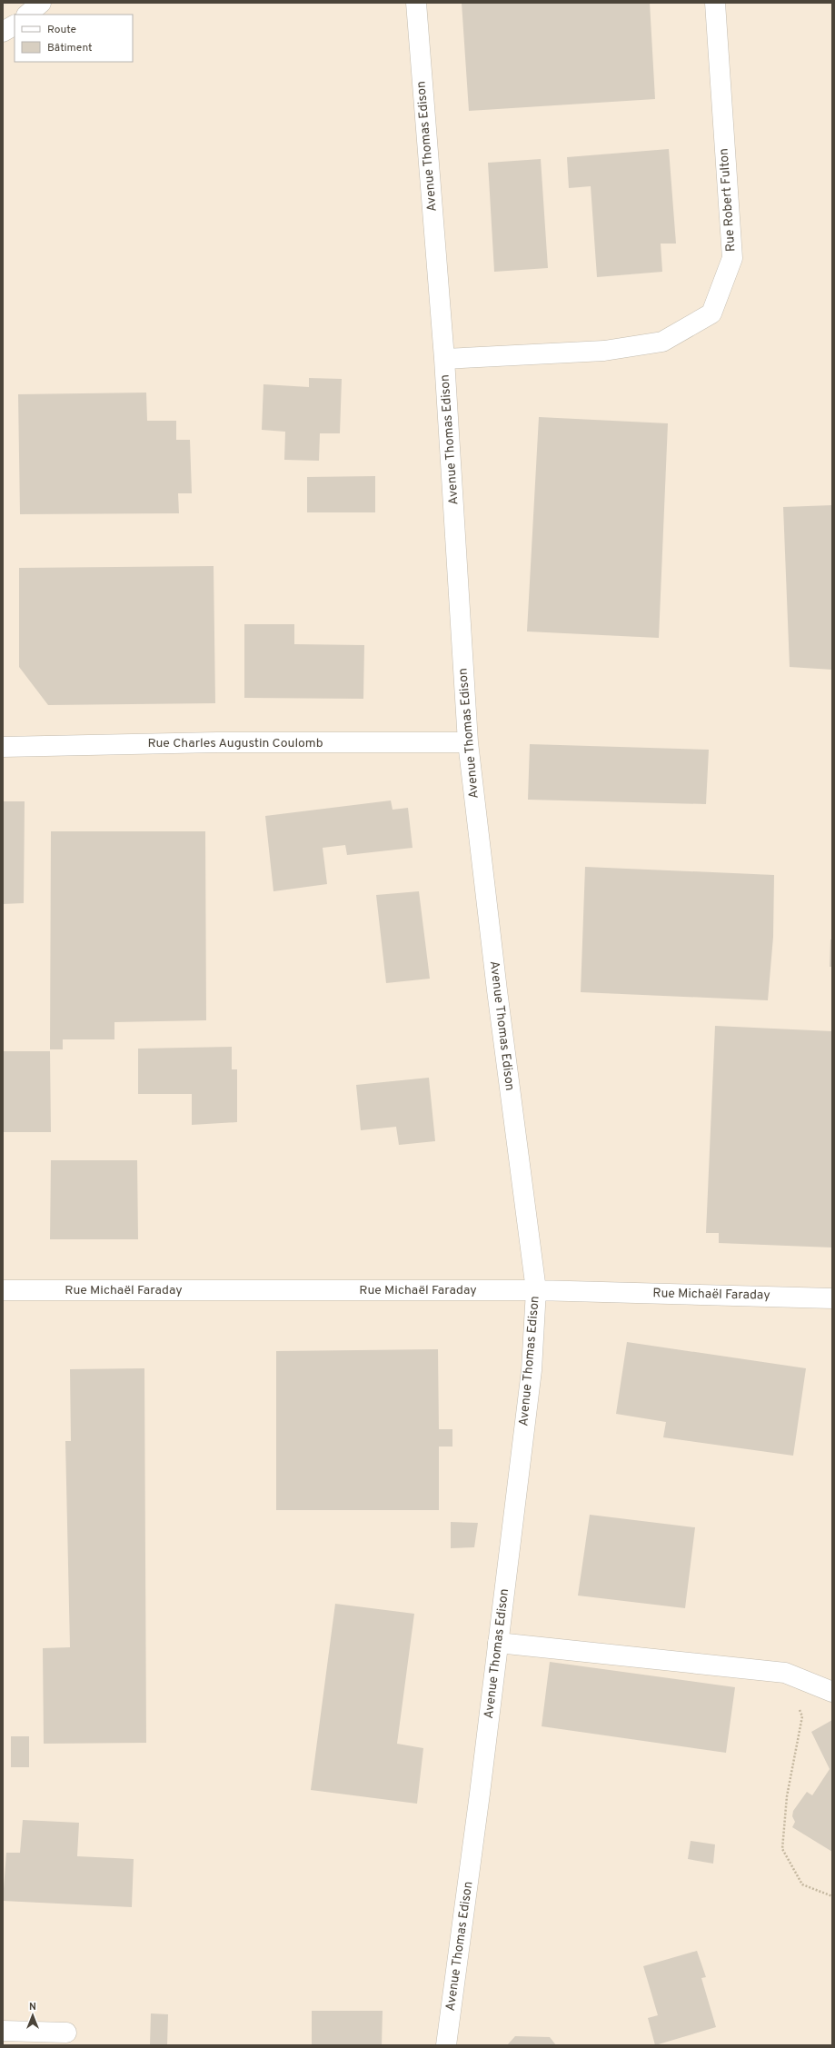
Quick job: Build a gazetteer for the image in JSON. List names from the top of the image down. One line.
{"streets":{"street":["Avenue Thomas Edison","Rue Robert Fulton","Rue Charles Augustin Coulomb","Rue Michaël Faraday"]},"crossings":[["Avenue Thomas Edison","Rue Robert Fulton"],["Avenue Thomas Edison","Rue Charles Augustin Coulomb"],["Avenue Thomas Edison","Rue Michaël Faraday"]],"legend":["Route","Bâtiment"],"north":"top"}
